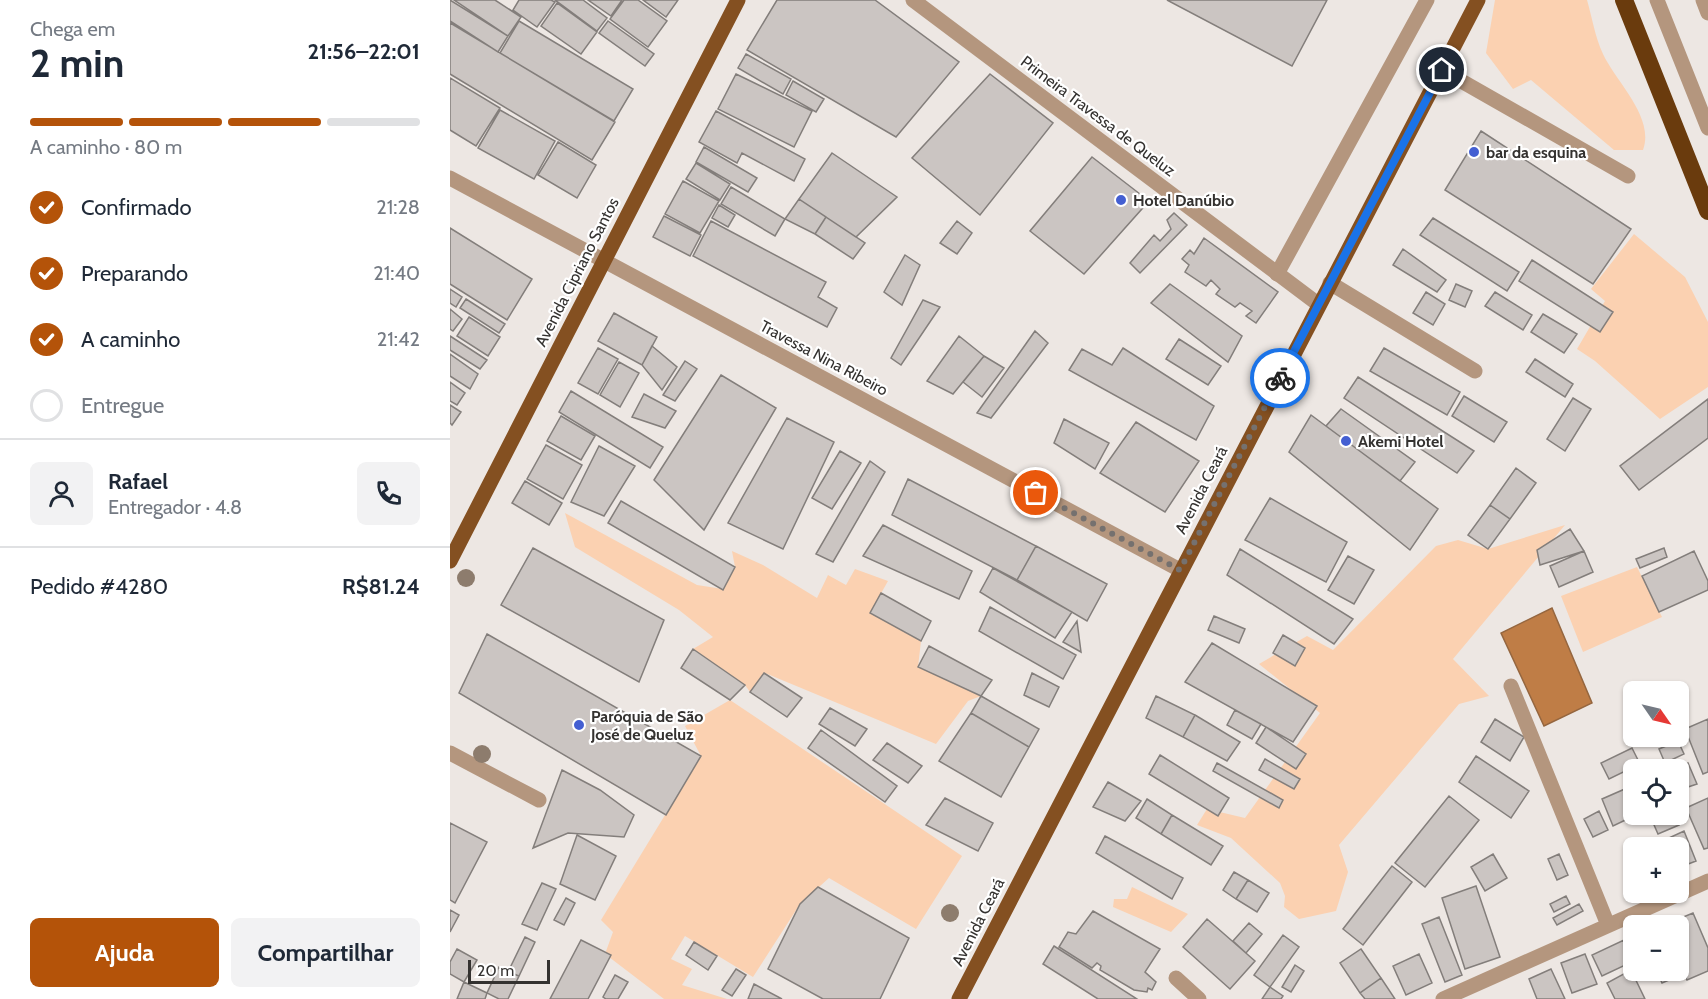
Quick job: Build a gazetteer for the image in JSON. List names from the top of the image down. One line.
{"streets":{"main road":["Avenida Cipriano Santos","Avenida Ceará"],"street":["Primeira Travessa de Queluz","Travessa Nina Ribeiro"]},"crossings":[["Primeira Travessa de Queluz","Avenida Ceará"],["Avenida Cipriano Santos","Travessa Nina Ribeiro"],["Travessa Nina Ribeiro","Avenida Ceará"]],"places":["bar da esquina","Hotel Danúbio","Akemi Hotel","Paróquia de São José de Queluz"],"scale_bar":"20 m","north":"bottom right","page":{"heading":["2 min","Chega em","21:56–22:01"],"panel":["Rafael","Entregador · 4.8","Pedido #4280","R$81.24"],"bar":"A caminho · 80 m","list":[["Confirmado","21:28"],["Preparando","21:40"],["A caminho","21:42"],"Entregue"],"map_buttons":["+","−"],"buttons":["Ajuda","Compartilhar"],"scale":"20 m"}}
